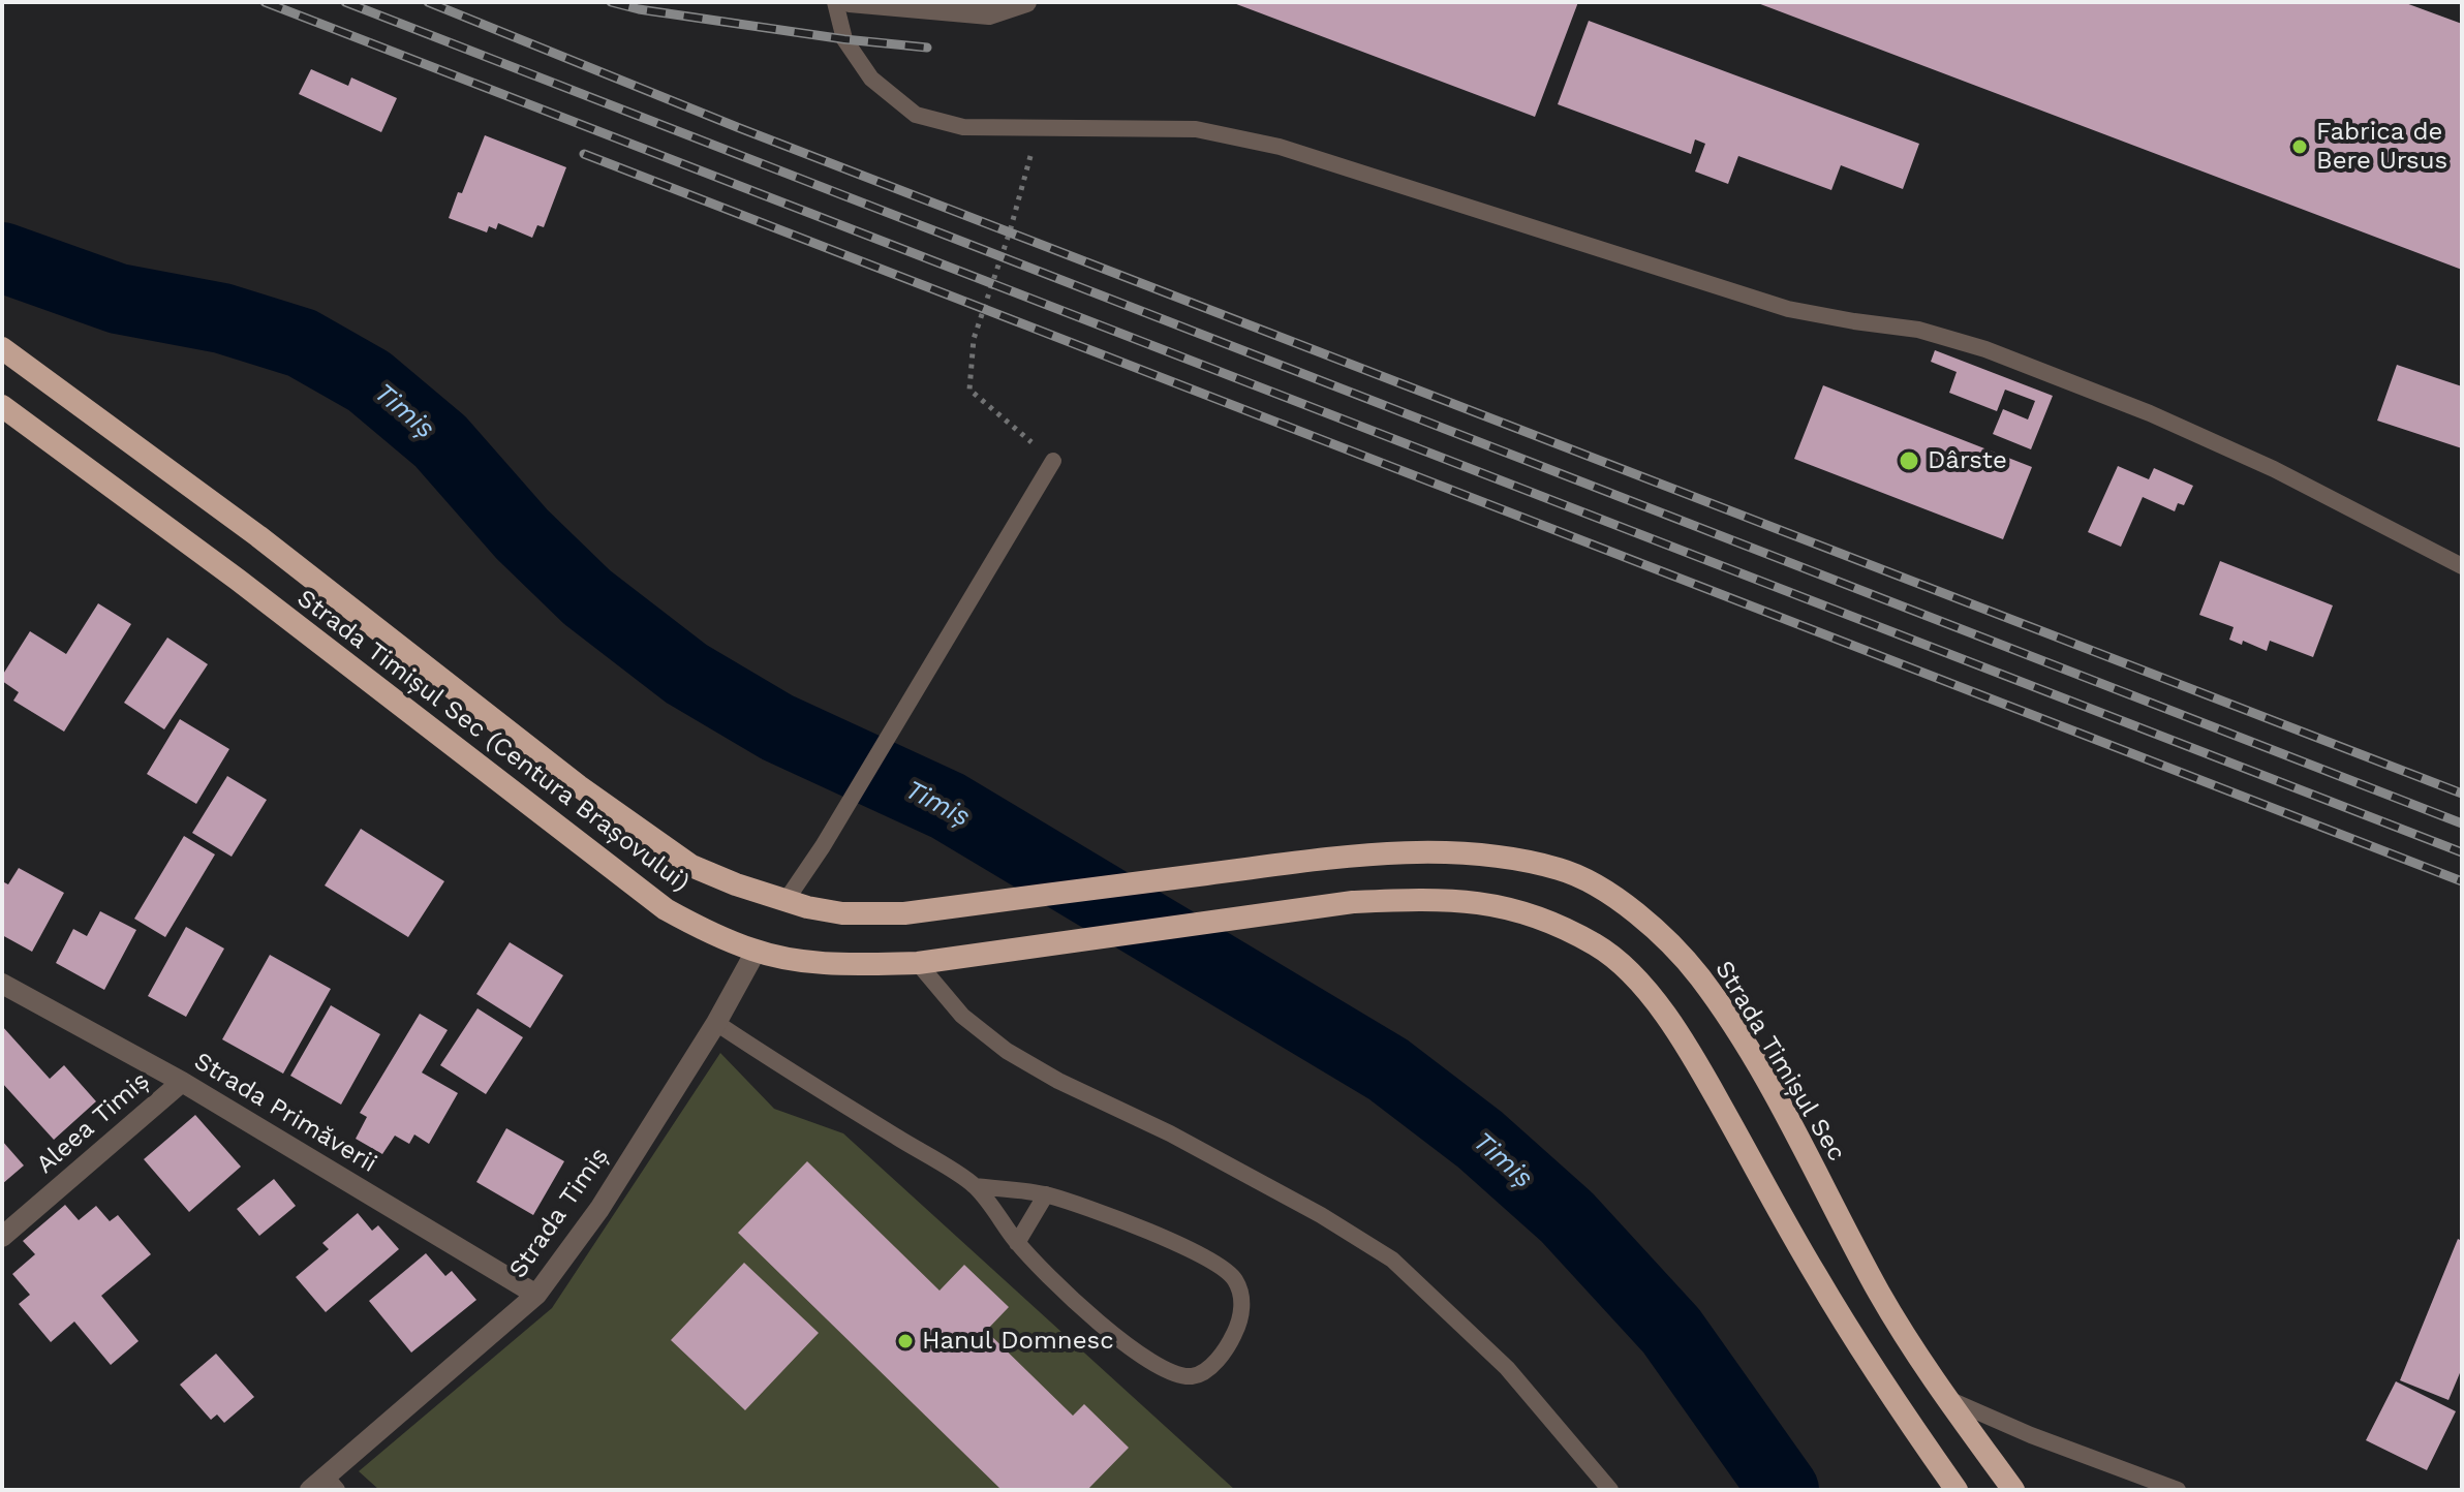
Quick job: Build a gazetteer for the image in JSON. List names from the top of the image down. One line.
{"streets":{"highway":["Strada Timișul Sec (Centura Brașovului)","Strada Timișul Sec"],"street":["Strada Primăverii","Aleea Timiș","Strada Timiș"]},"crossings":[["Strada Timișul Sec (Centura Brașovului)","Strada Timișul Sec"],["Strada Timișul Sec (Centura Brașovului)","Strada Timiș"],["Strada Primăverii","Aleea Timiș"],["Strada Primăverii","Strada Timiș"]],"water":["Timiș"],"places":["Fabrica de Bere Ursus","Dârste","Hanul Domnesc"]}
